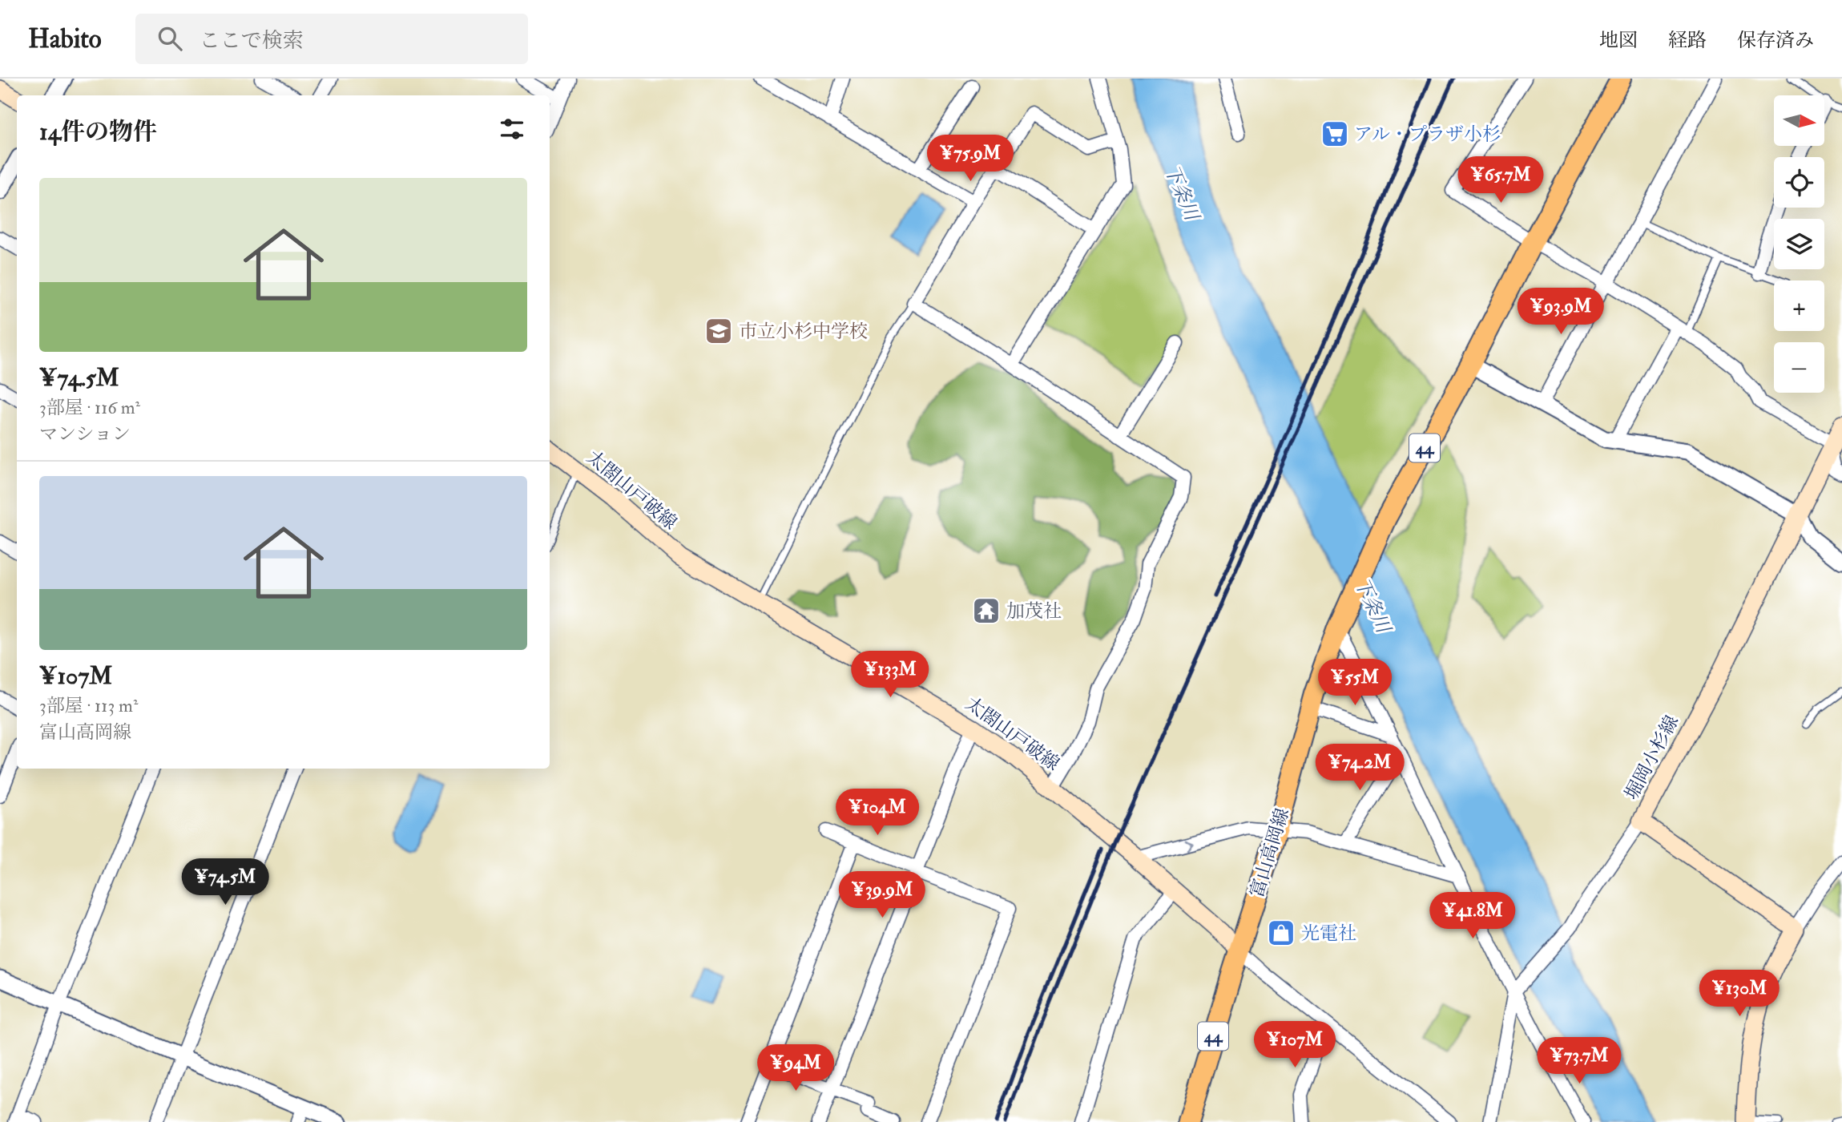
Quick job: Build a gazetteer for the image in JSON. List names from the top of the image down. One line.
{"streets":{"main road":["44","太閤山戸破線","堀岡小杉線","富山高岡線"]},"crossings":[["太閤山戸破線","富山高岡線"]],"water":["下条川"],"places":{"supermarket":["アル・プラザ小杉"],"school or university":["市立小杉中学校"],"temple":["加茂社"],"shop":["光電社"]},"north":"right","page":{"header":"Habito","search":"ここで検索","nav":["地図","経路","保存済み"],"map_buttons":["+","−"],"heading":"14件の物件","price":["¥75.9M","¥65.7M","¥93.9M","¥133M","¥55M","¥74.2M","¥104M","¥74.5M","¥39.9M","¥41.8M","¥130M","¥107M","¥73.7M","¥94M"],"list":[{"name":"¥74.5M","note":"3部屋 · 116 m² · マンション"},{"name":"¥107M","note":"3部屋 · 113 m² · 富山高岡線"}]}}
